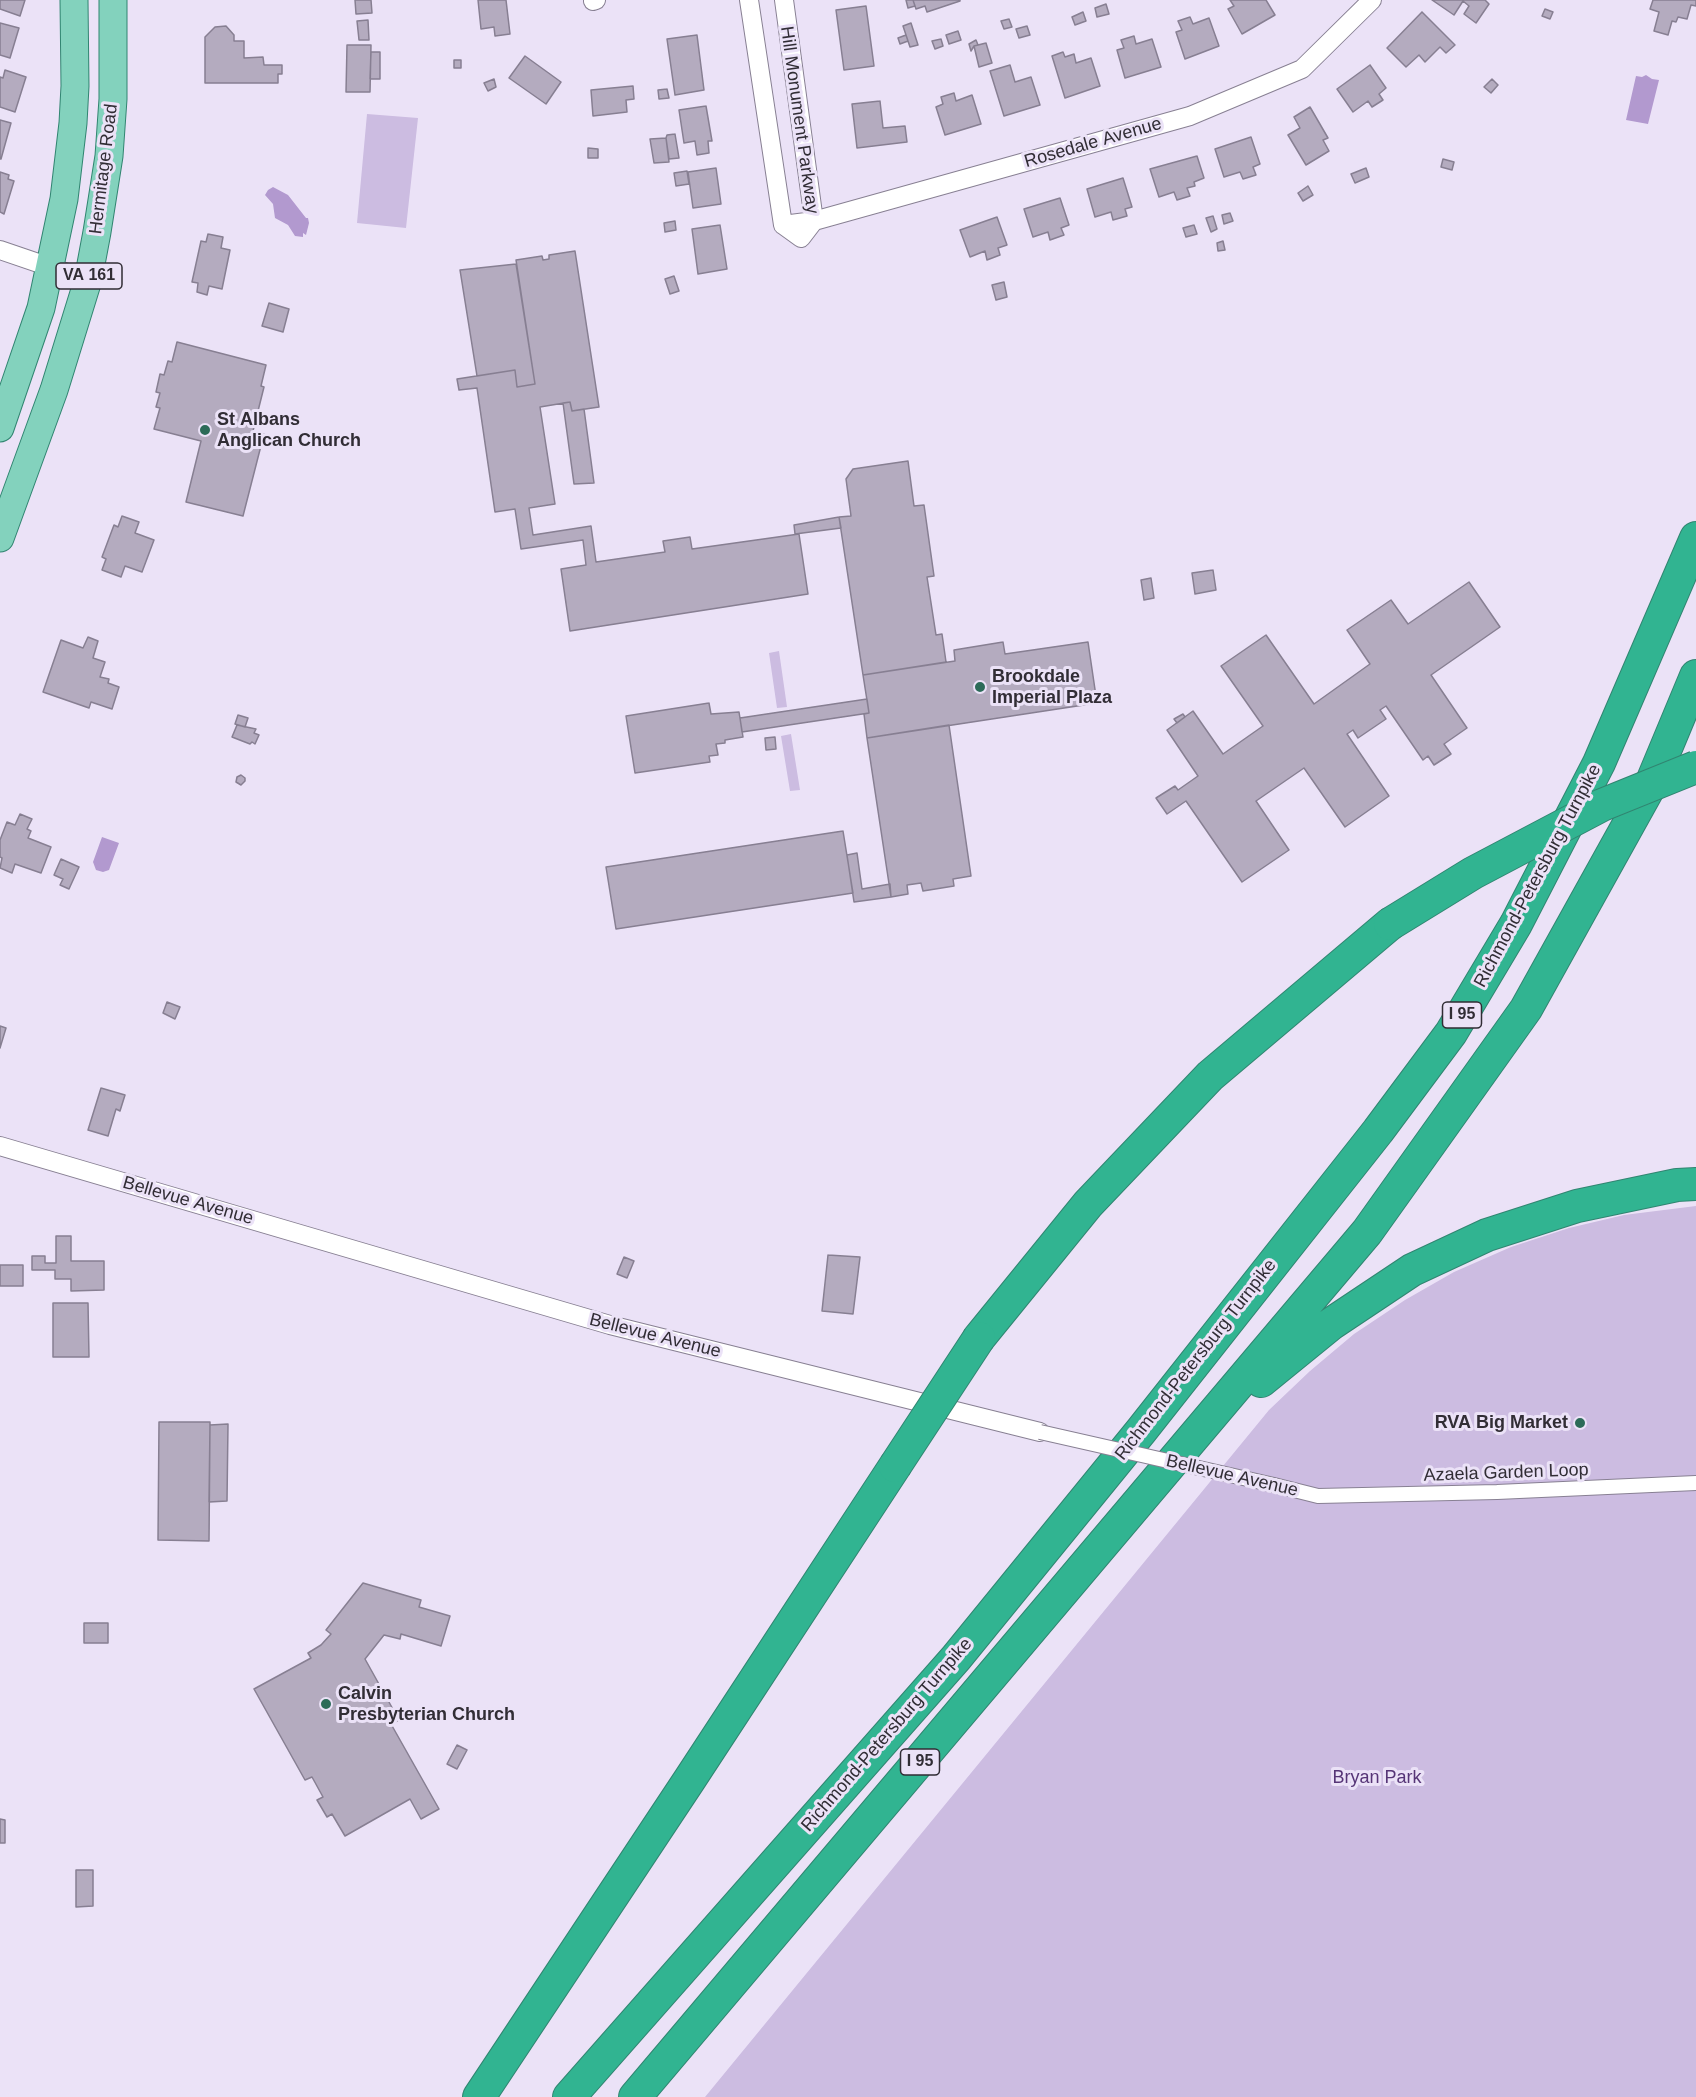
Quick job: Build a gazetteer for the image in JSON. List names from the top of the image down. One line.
{"streets":{"highway":["Richmond-Petersburg Turnpike","I 95"],"main road":["Hermitage Road","VA 161"],"street":["Hill Monument Parkway","Rosedale Avenue","Bellevue Avenue","Azaela Garden Loop"]},"crossings":[["Hill Monument Parkway","Rosedale Avenue"],["Bellevue Avenue","Azaela Garden Loop"]],"parks":["Bryan Park"],"places":["St Albans Anglican Church","Brookdale Imperial Plaza","RVA Big Market","Calvin Presbyterian Church"]}
